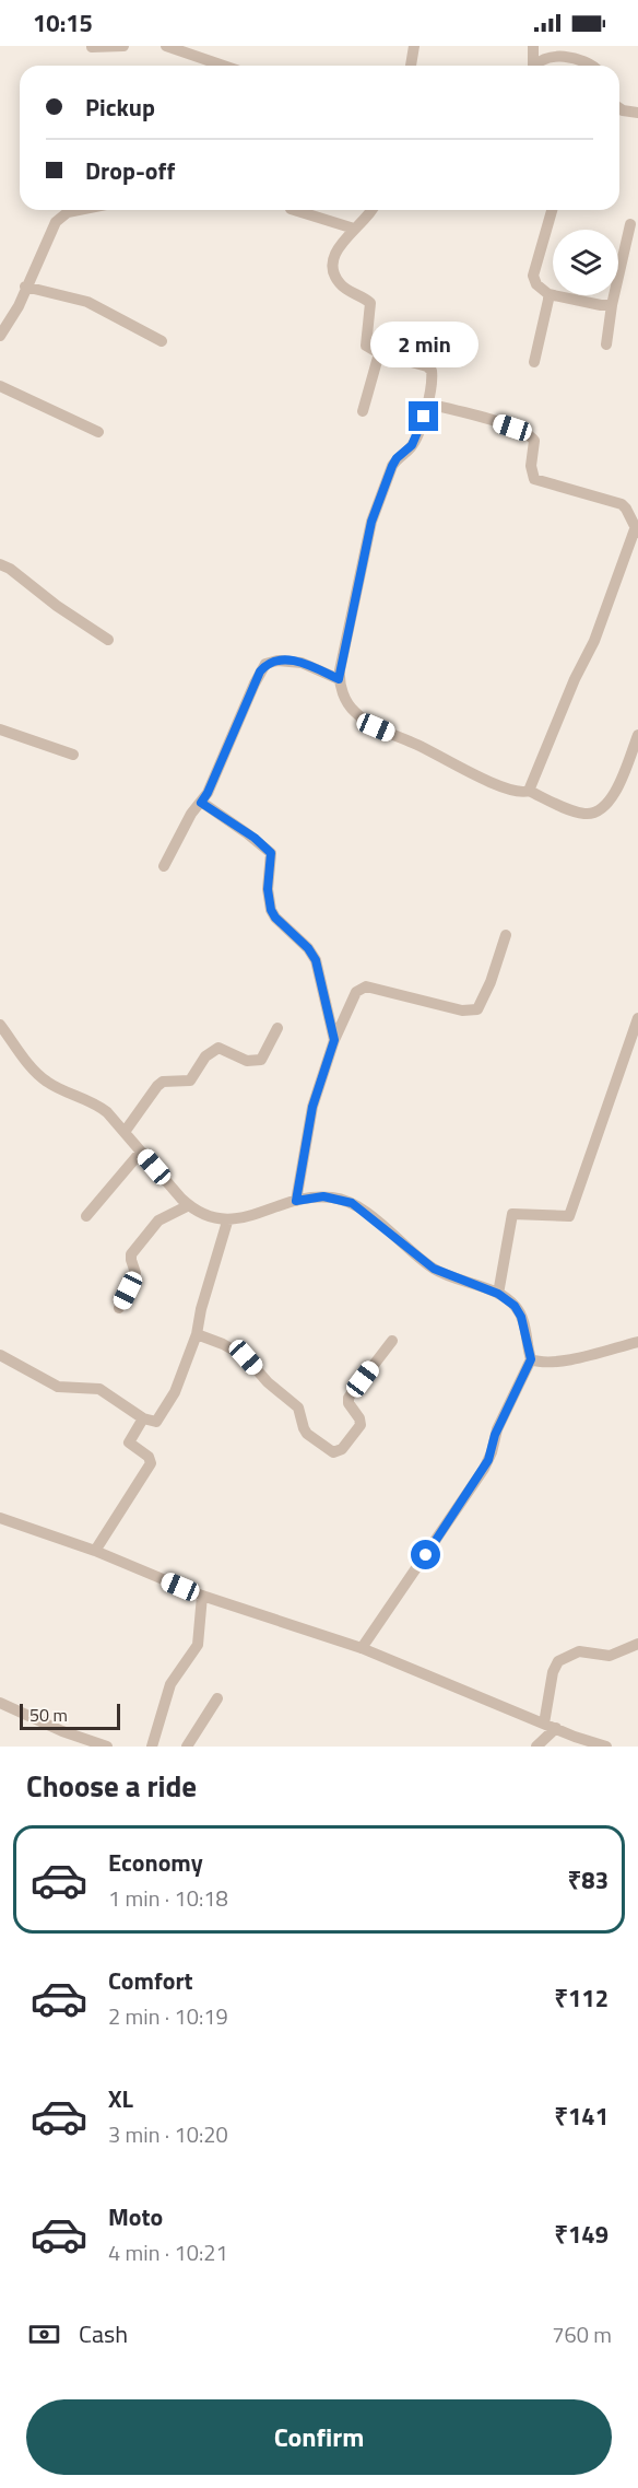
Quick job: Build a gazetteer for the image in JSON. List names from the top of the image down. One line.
{"scale_bar":"50 m","page":{"status":"10:15","banner":["Pickup","Drop-off"],"bubble":"2 min","scale":"50 m","heading":"Choose a ride","list":[{"name":"Economy","note":"1 min · 10:18","value":"₹83"},{"name":"Comfort","note":"2 min · 10:19","value":"₹112"},{"name":"XL","note":"3 min · 10:20","value":"₹141"},{"name":"Moto","note":"4 min · 10:21","value":"₹149"}],"pay":["Cash","760 m"],"buttons":"Confirm"}}
